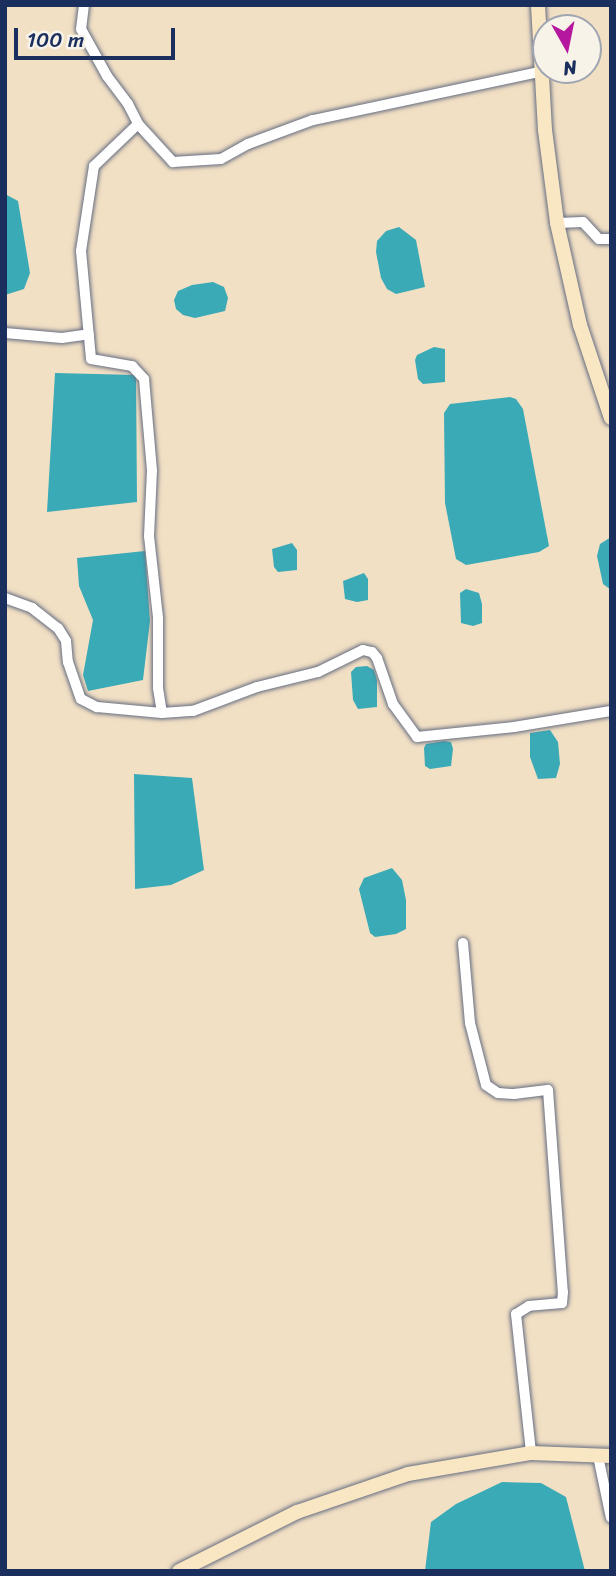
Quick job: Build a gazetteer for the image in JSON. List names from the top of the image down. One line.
{"scale_bar":"100 m","north":"bottom"}
